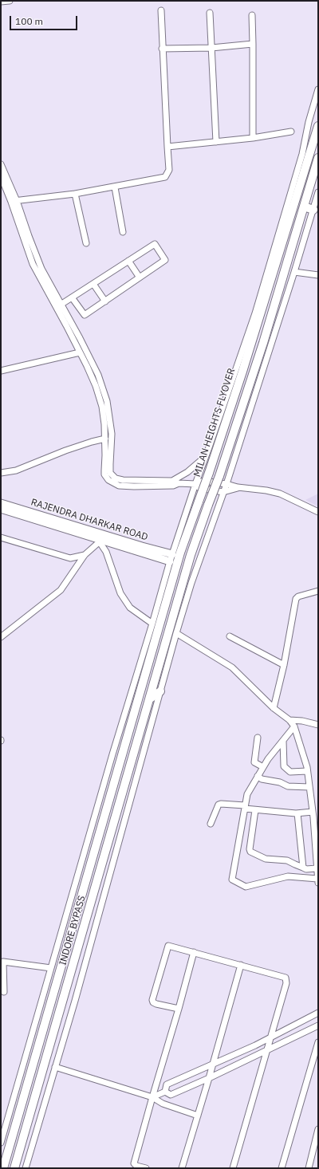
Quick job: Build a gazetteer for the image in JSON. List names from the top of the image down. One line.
{"streets":{"highway":["MILAN HEIGHTS FLYOVER","INDORE BYPASS"],"main road":["RAJENDRA DHARKAR ROAD"]},"crossings":[["MILAN HEIGHTS FLYOVER","INDORE BYPASS"]],"scale_bar":"100 m"}
